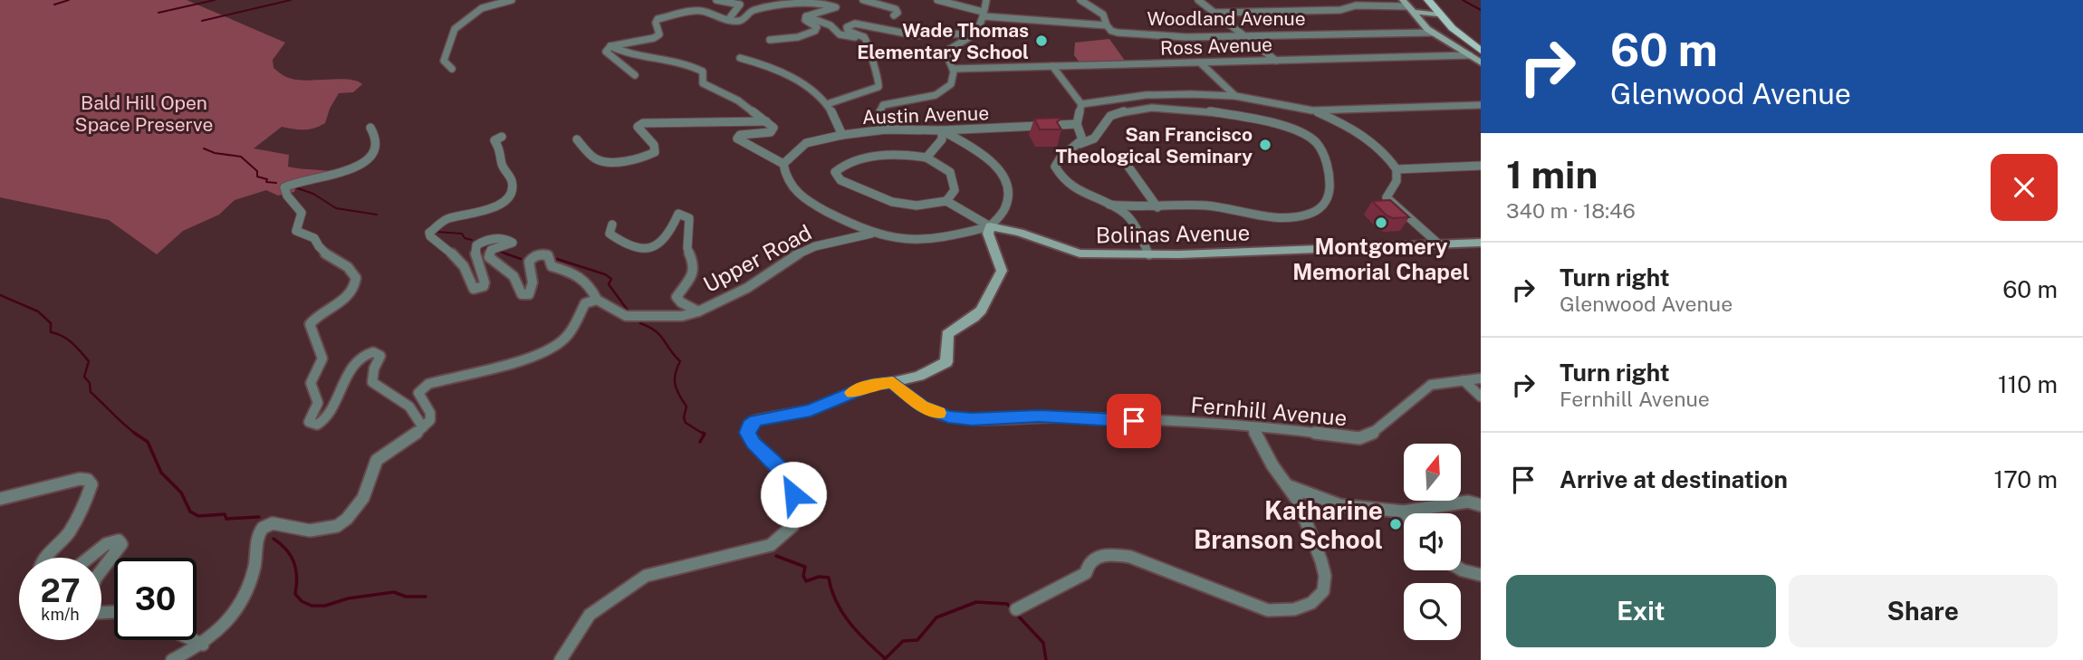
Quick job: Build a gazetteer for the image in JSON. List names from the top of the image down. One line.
{"streets":{"street":["Woodland Avenue","Ross Avenue","Austin Avenue","Bolinas Avenue","Upper Road","Fernhill Avenue"]},"crossings":[["Bolinas Avenue","Upper Road"]],"parks":["Bald Hill Open Space Preserve"],"places":["Wade Thomas Elementary School","San Francisco Theological Seminary","Montgomery Memorial Chapel","Katharine Branson School"],"north":"top","page":{"turn":["60 m","Glenwood Avenue"],"heading":["1 min","340 m · 18:46"],"list":[{"name":"Turn right","note":"Glenwood Avenue","value":"60 m"},{"name":"Turn right","note":"Fernhill Avenue","value":"110 m"},{"name":"Arrive at destination","value":"170 m"}],"speed":"27 km/h","limit":"30","buttons":["Exit","Share"]}}
